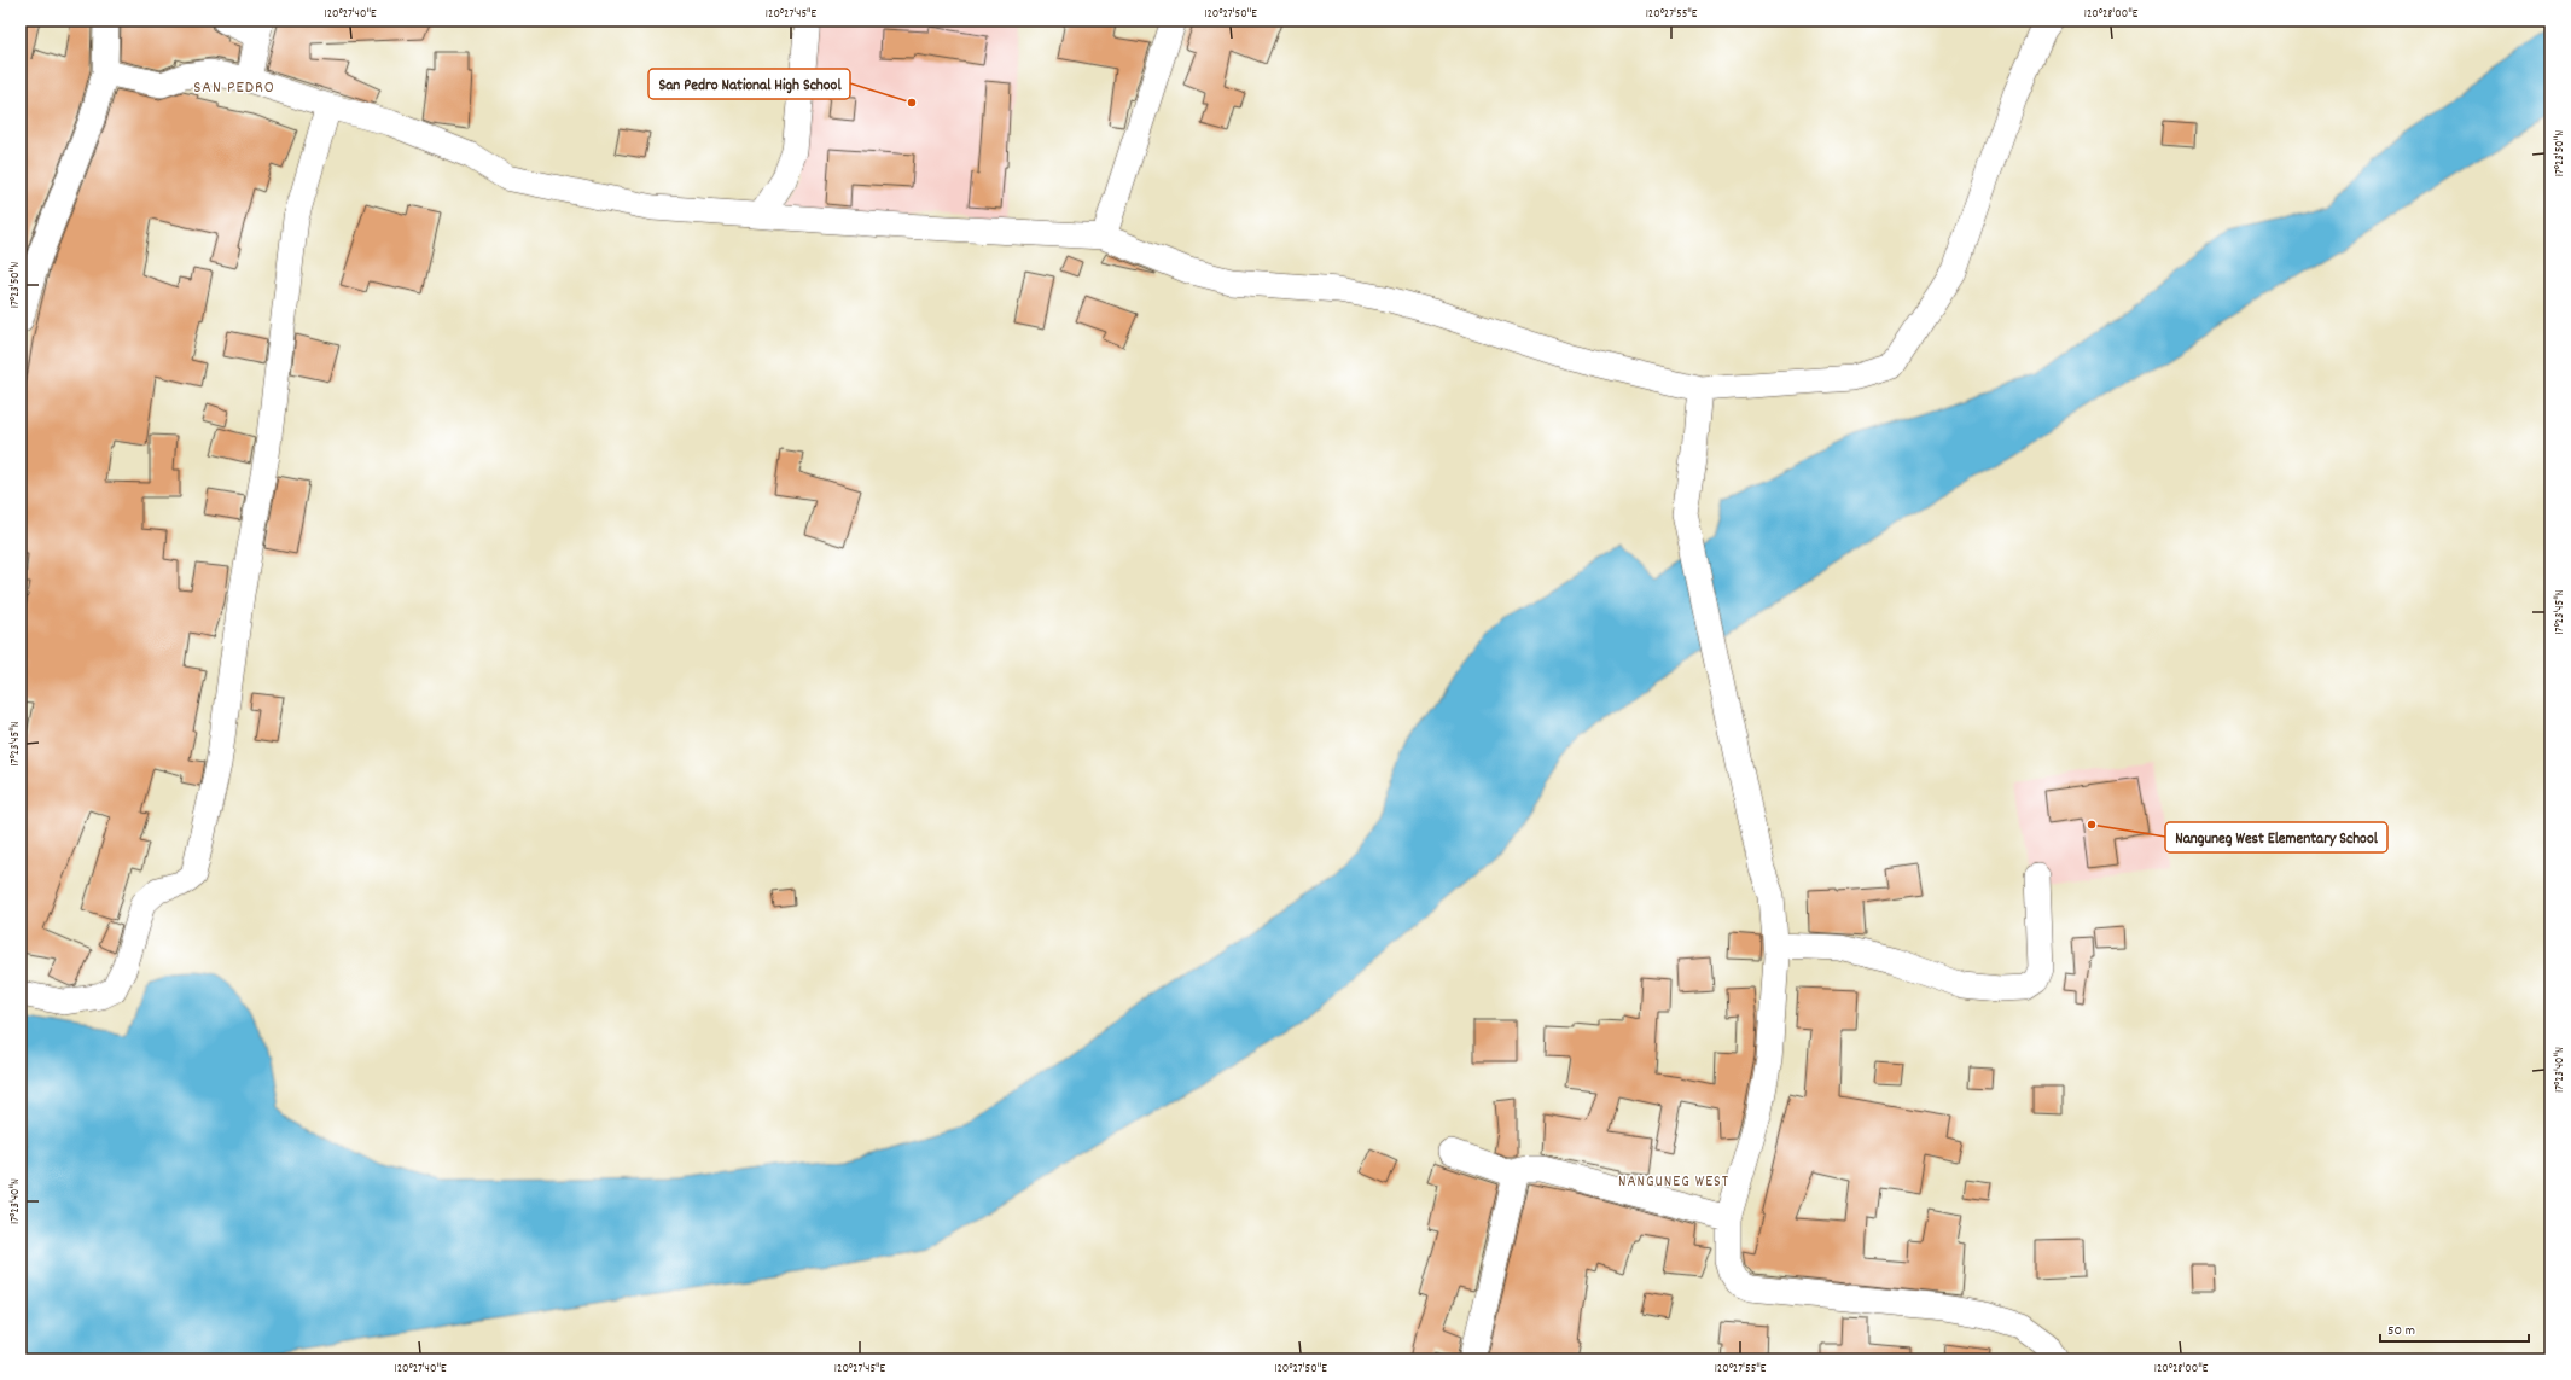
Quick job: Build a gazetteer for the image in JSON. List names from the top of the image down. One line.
{"districts":["SAN PEDRO","NANGUNEG WEST"],"places":["San Pedro National High School","Nanguneg West Elementary School"],"scale_bar":"50 m","coordinates":["120°27'40\"E","120°27'45\"E","120°27'50\"E","120°27'55\"E","120°28'00\"E","17°23'50\"N","17°23'45\"N","17°23'40\"N"]}
